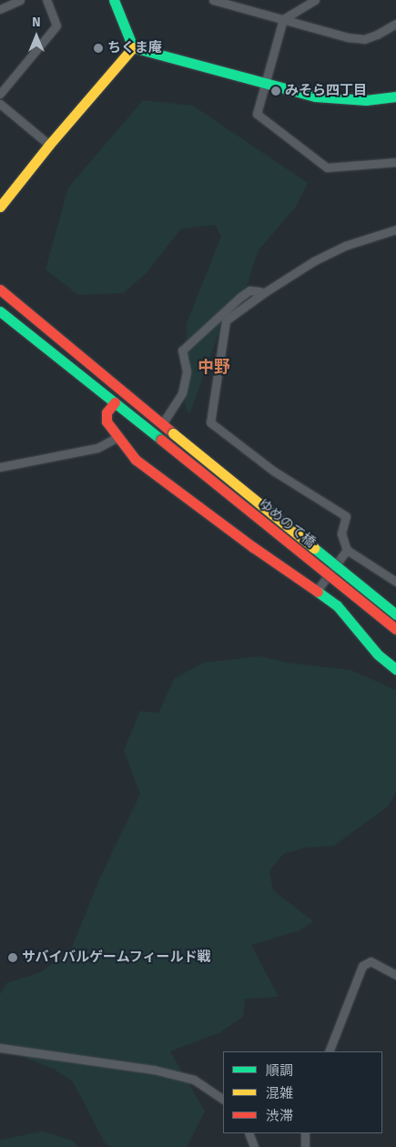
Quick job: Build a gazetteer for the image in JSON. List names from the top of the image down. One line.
{"streets":{"street":["ゆめのて橋"]},"districts":["中野"],"places":["ちくま庵","みそら四丁目","サバイバルゲームフィールド戦"],"legend":["順調","混雑","渋滞"],"north":"top"}
